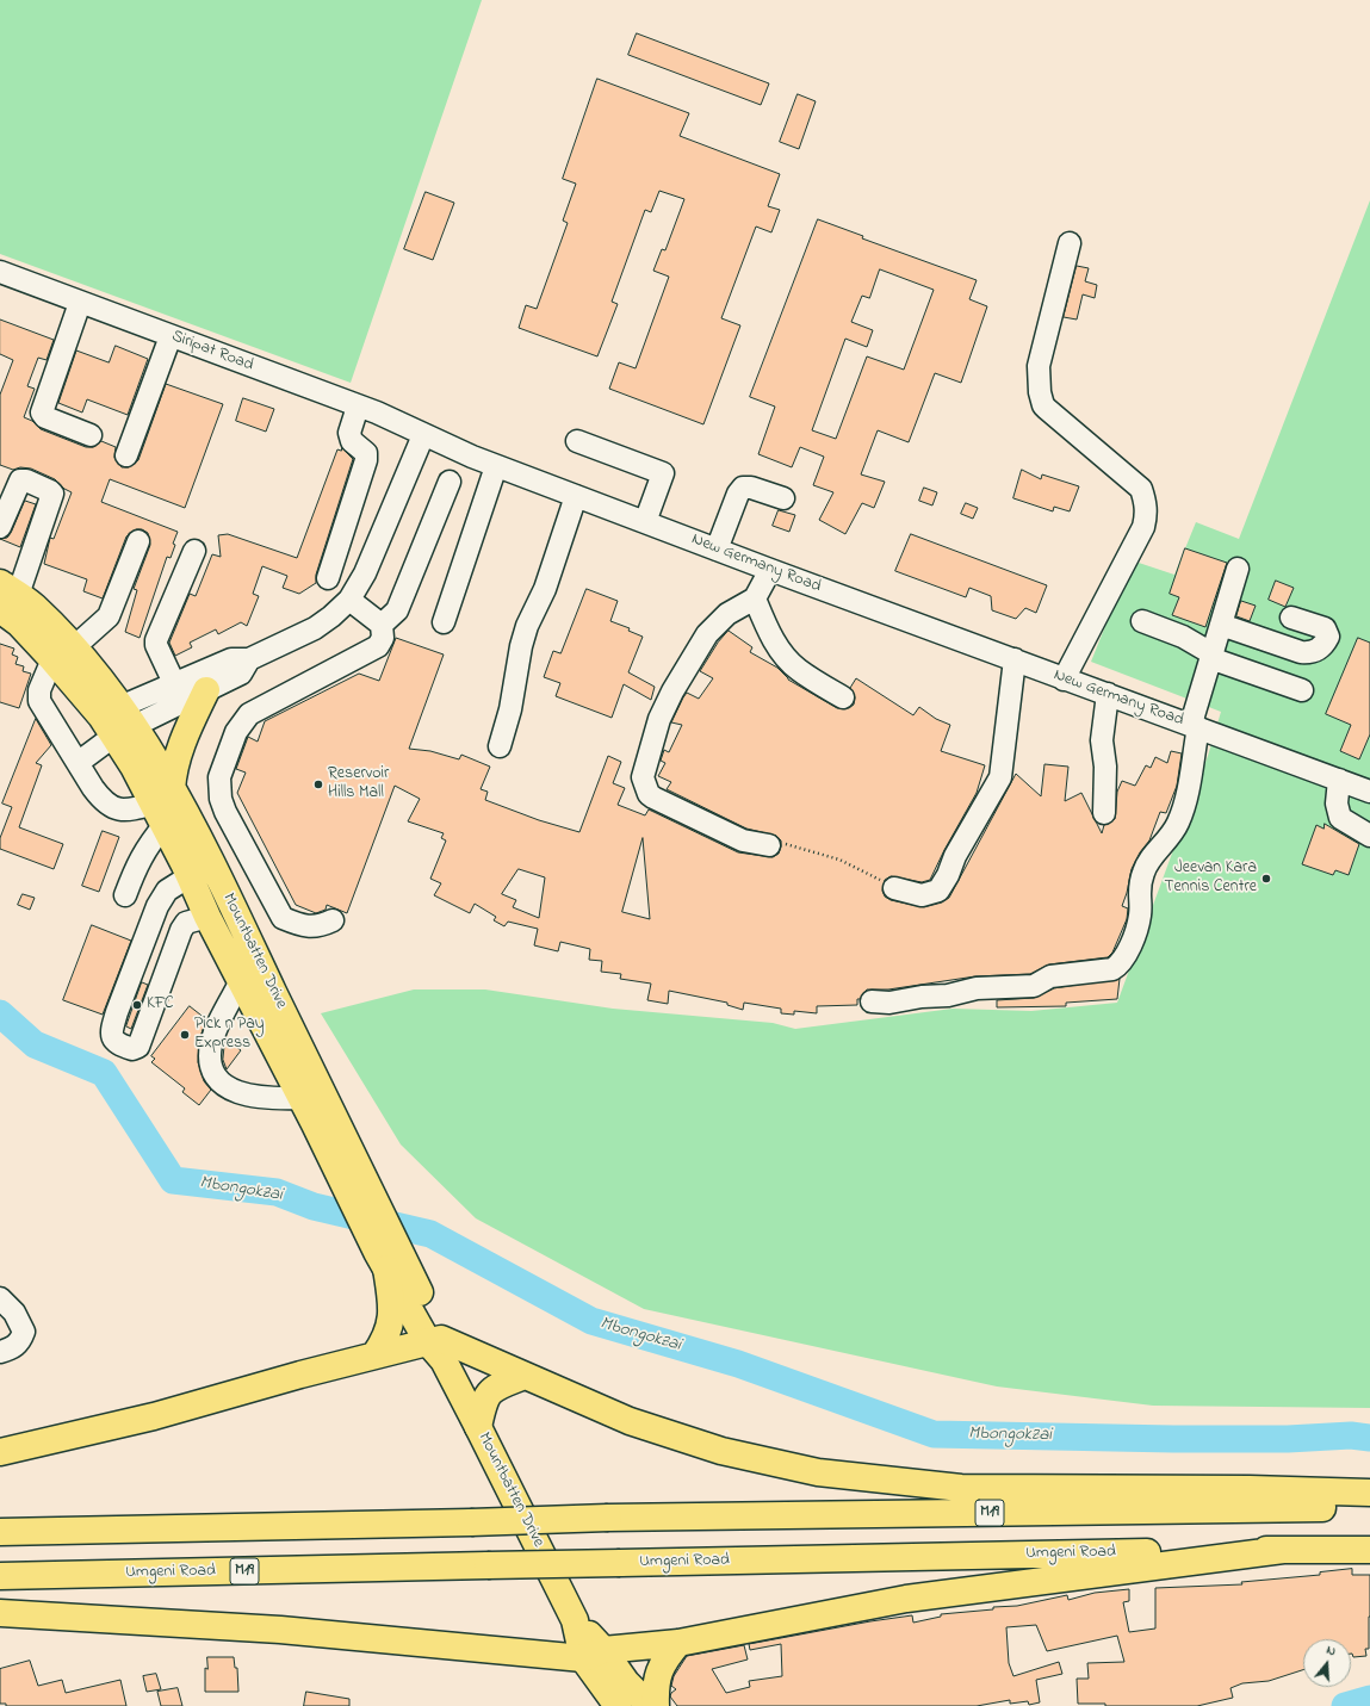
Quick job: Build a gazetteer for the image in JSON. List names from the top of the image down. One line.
{"streets":{"main road":["Mountbatten Drive","M19","Umgeni Road"],"street":["Siripat Road","New Germany Road"]},"crossings":[["Siripat Road","New Germany Road"]],"water":["Mbongokzai"],"places":["Reservoir Hills Mall","Jeevan Kara Tennis Centre","KFC","Pick n Pay Express"],"north":"top"}
